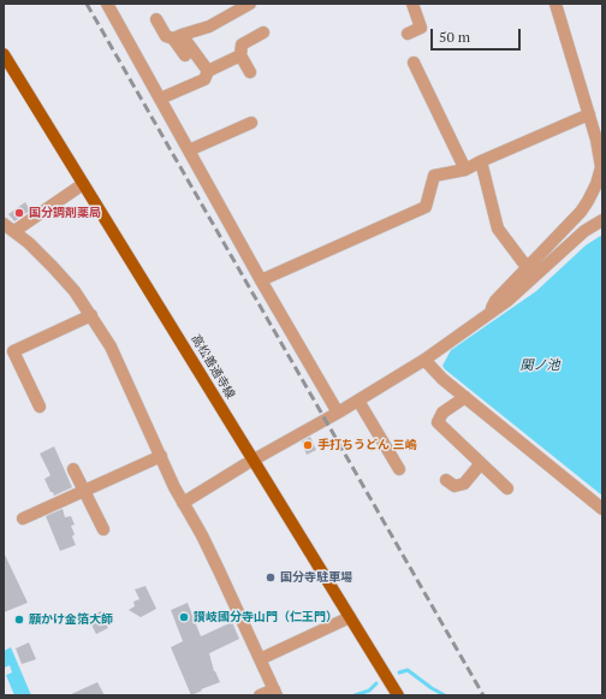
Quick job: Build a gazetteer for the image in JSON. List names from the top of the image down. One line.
{"streets":{"main road":["高松善通寺線"]},"water":["関ノ池"],"places":["国分調剤薬局","手打ちうどん 三嶋","国分寺駐車場","讃岐國分寺山門（仁王門）","願かけ金箔大師"],"scale_bar":"50 m"}
